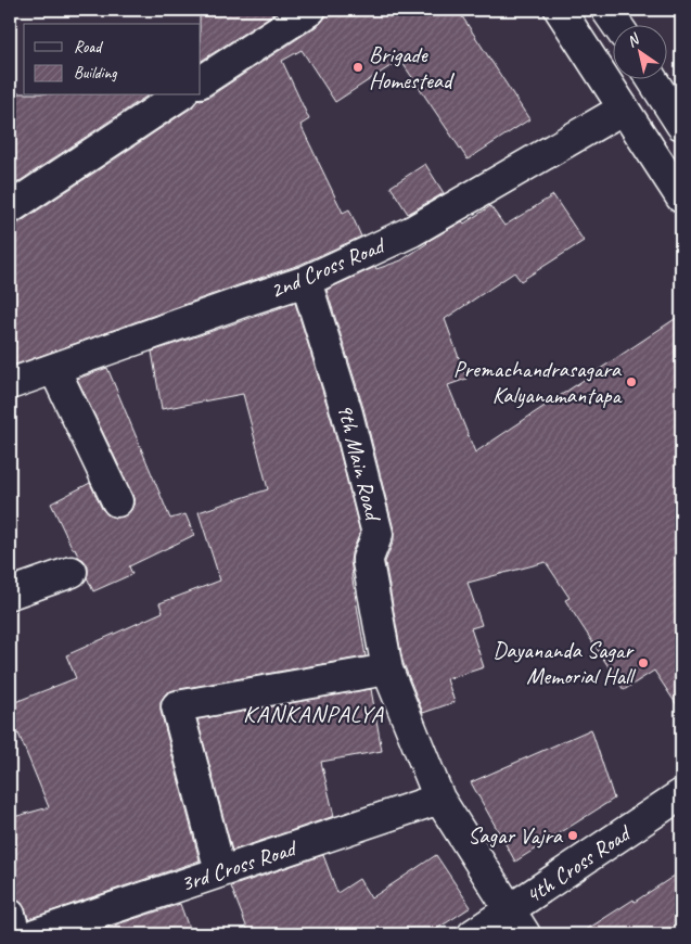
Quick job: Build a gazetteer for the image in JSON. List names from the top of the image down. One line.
{"streets":{"street":["2nd Cross Road","9th Main Road","4th Cross Road","3rd Cross Road"]},"crossings":[["2nd Cross Road","9th Main Road"],["9th Main Road","4th Cross Road"],["9th Main Road","3rd Cross Road"]],"districts":["KANKANPALYA"],"places":["Brigade Homestead","Premachandrasagara Kalyanamantapa","Dayananda Sagar Memorial Hall","Sagar Vajra"],"legend":["Road","Building"],"north":"top left"}
